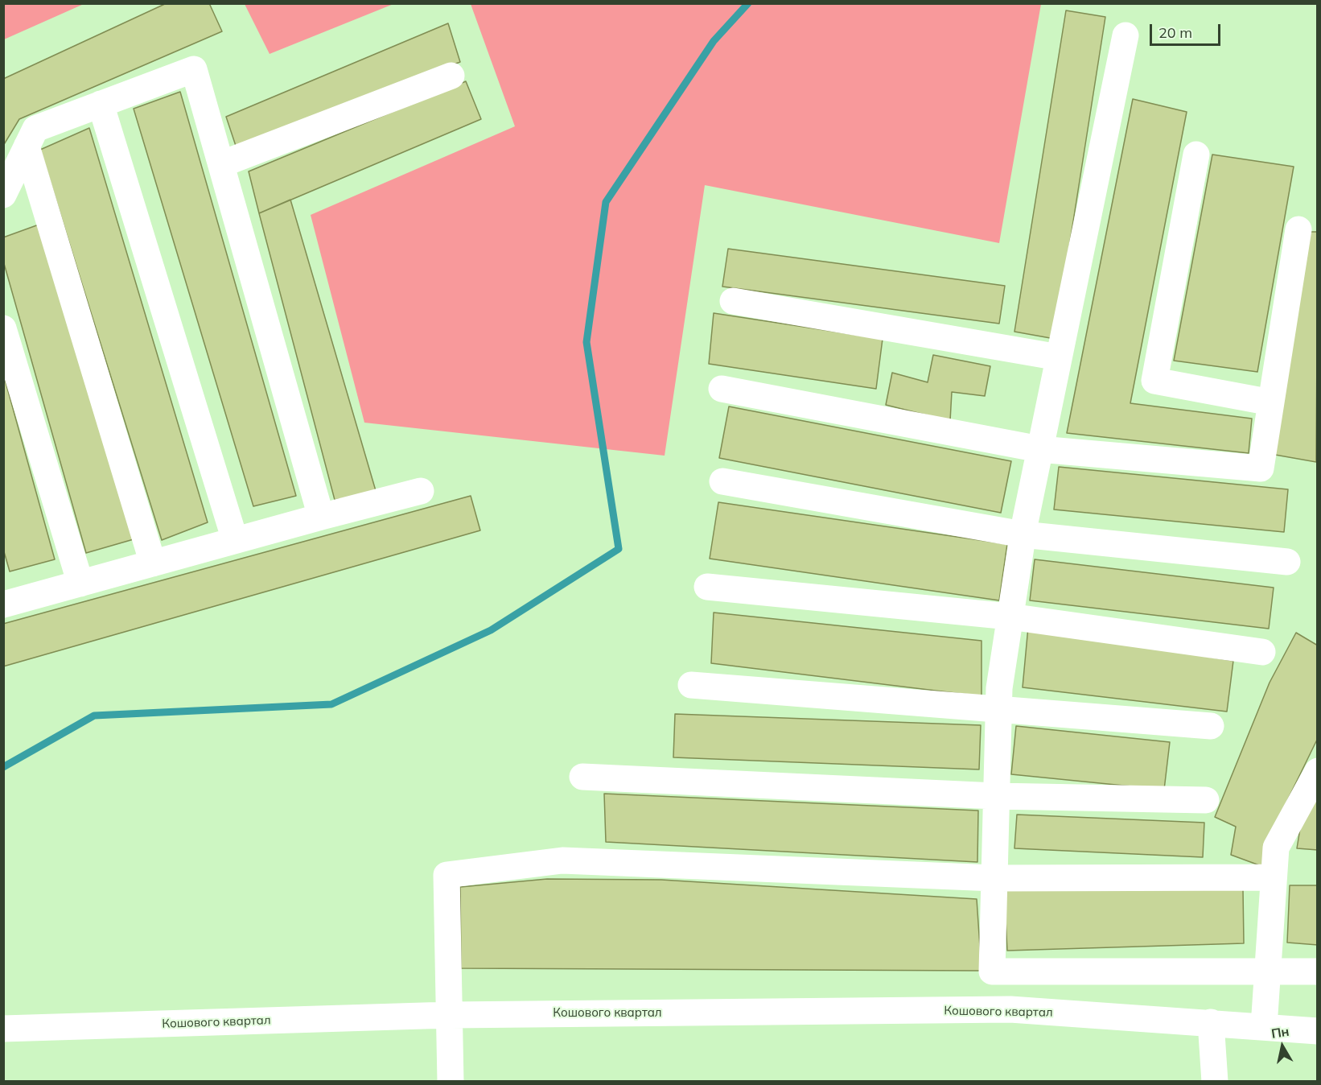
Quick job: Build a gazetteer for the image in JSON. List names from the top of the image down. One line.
{"streets":{"street":["Кошового квартал"]},"scale_bar":"20 m","north":"top"}
